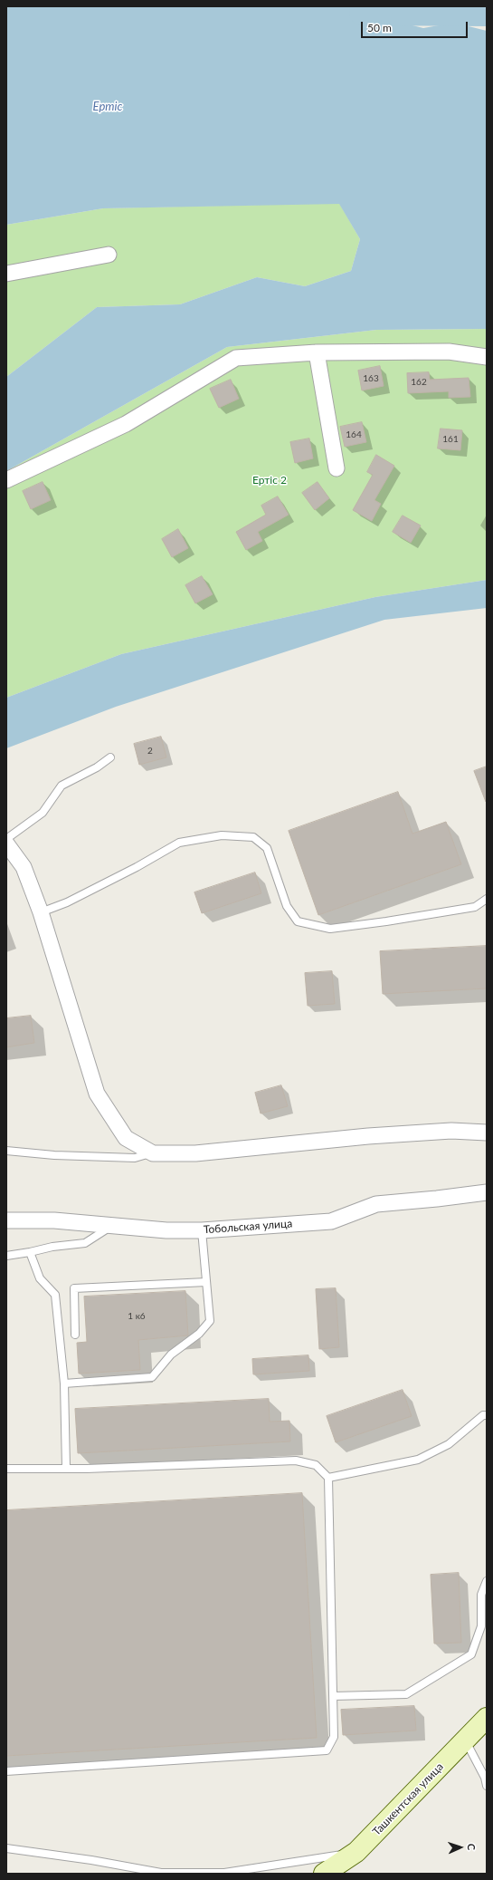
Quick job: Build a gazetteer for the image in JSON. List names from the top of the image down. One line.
{"streets":{"main road":["Ташкентская улица"],"street":["Тобольская улица"]},"water":["Ертіс"],"parks":["Ертіс 2"],"house_numbers":["163","162","164","161","2","1 к6"],"scale_bar":"50 m","north":"right"}
